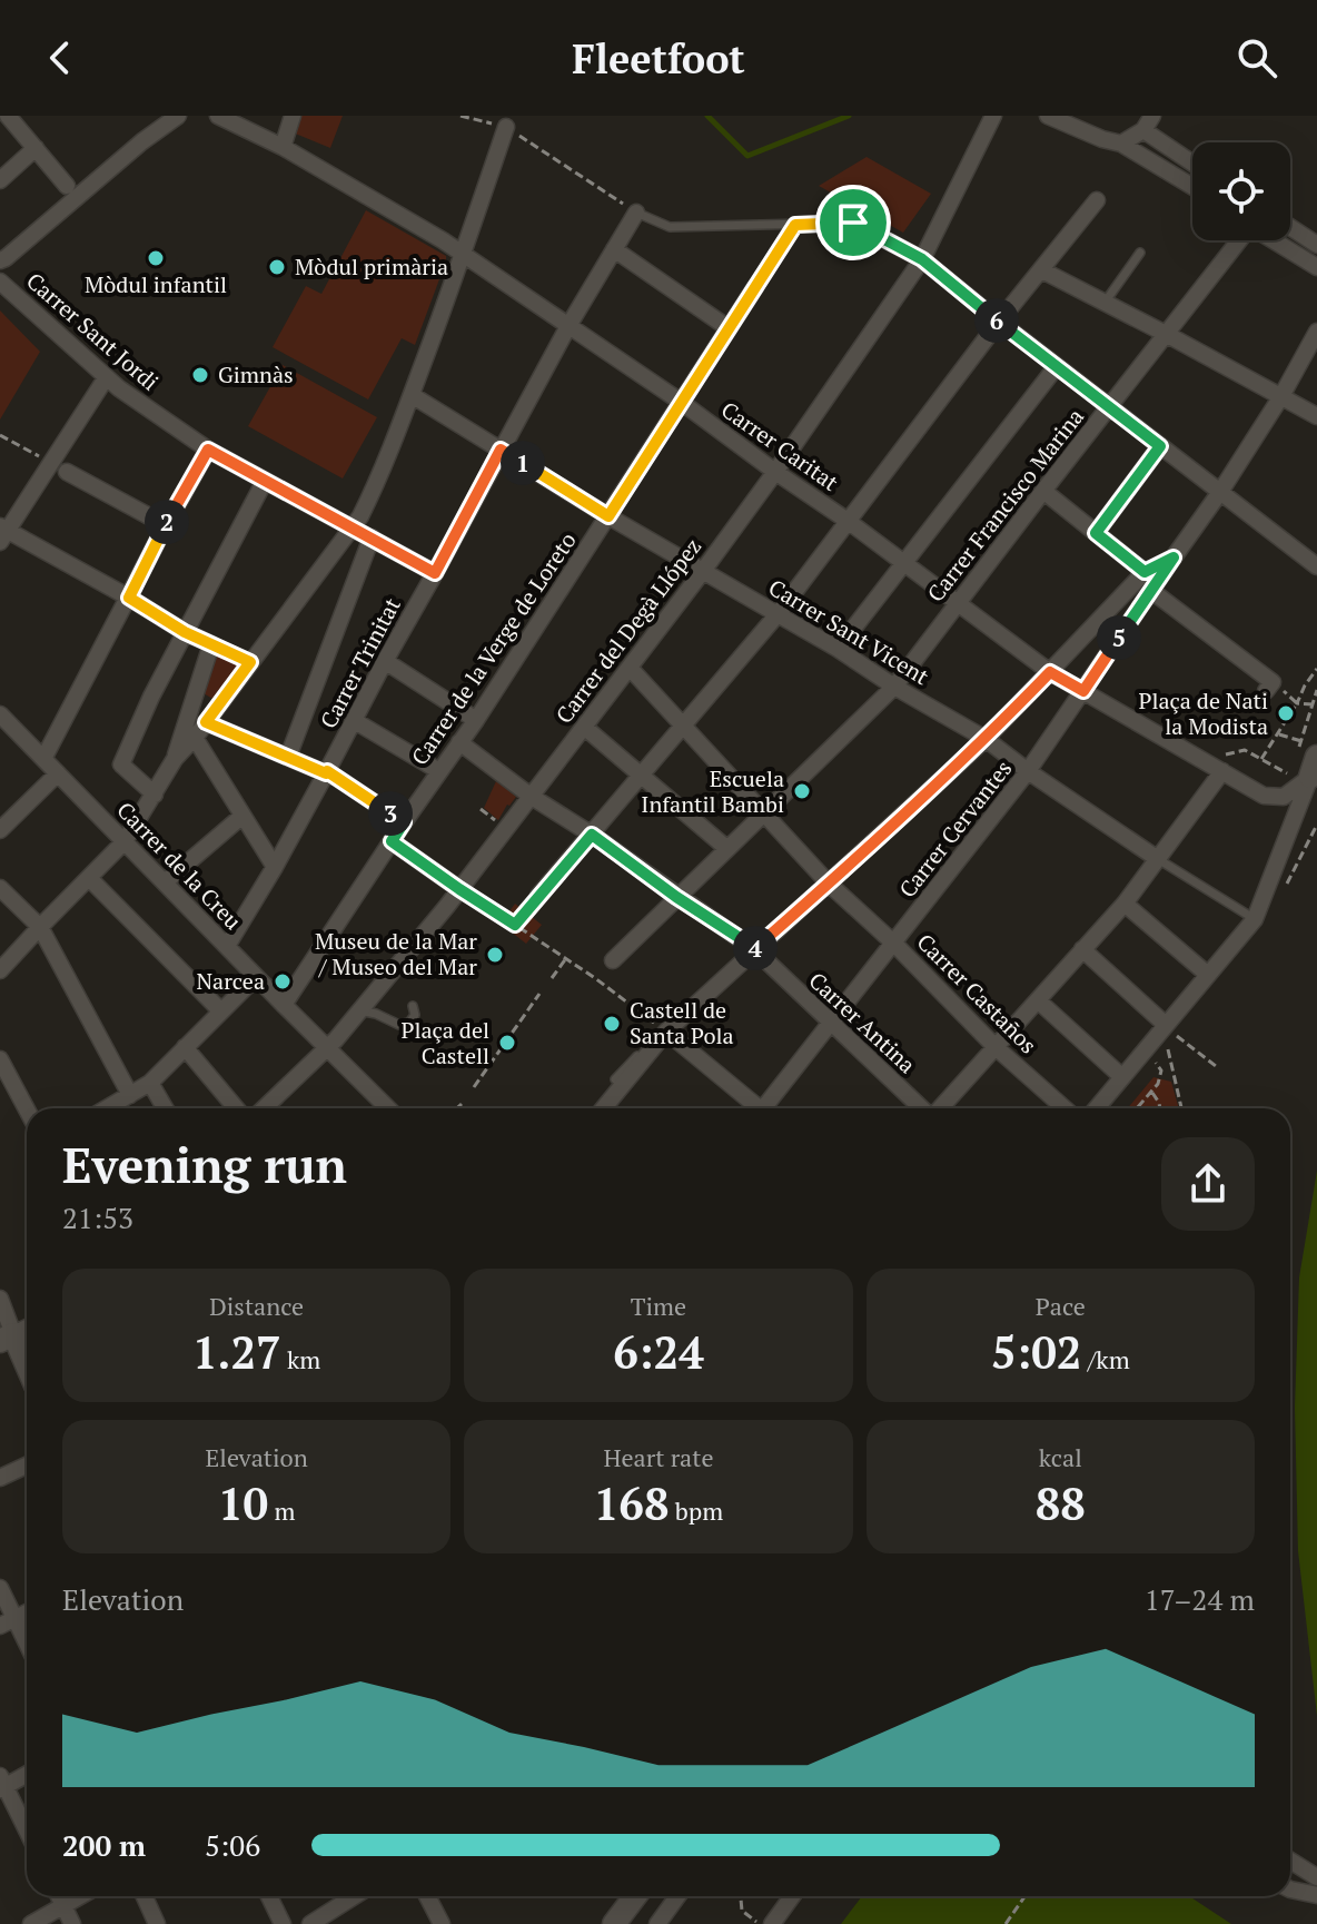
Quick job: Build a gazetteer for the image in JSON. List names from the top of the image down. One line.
{"streets":{"street":["Carrer Sant Jordi","Carrer Caritat","Carrer Francisco Marina","Carrer del Degà Llópez","Carrer Sant Vicent","Carrer de la Verge de Loreto","Carrer Trinitat","Carrer Cervantes","Carrer de la Creu","Carrer Castaños","Carrer Antina"]},"crossings":[["Carrer Sant Jordi","Carrer Trinitat"],["Carrer Caritat","Carrer Francisco Marina"],["Carrer Caritat","Carrer del Degà Llópez"],["Carrer Caritat","Carrer de la Verge de Loreto"],["Carrer Caritat","Carrer Trinitat"],["Carrer Caritat","Carrer Cervantes"],["Carrer Francisco Marina","Carrer Sant Vicent"],["Carrer Francisco Marina","Carrer Castaños"],["Carrer Francisco Marina","Carrer Antina"],["Carrer del Degà Llópez","Carrer Sant Vicent"],["Carrer del Degà Llópez","Carrer de la Creu"],["Carrer del Degà Llópez","Carrer Castaños"],["Carrer del Degà Llópez","Carrer Antina"],["Carrer Sant Vicent","Carrer de la Verge de Loreto"],["Carrer Sant Vicent","Carrer Trinitat"],["Carrer Sant Vicent","Carrer Cervantes"],["Carrer de la Verge de Loreto","Carrer de la Creu"],["Carrer de la Verge de Loreto","Carrer Antina"],["Carrer Trinitat","Carrer de la Creu"],["Carrer Cervantes","Carrer Castaños"],["Carrer Cervantes","Carrer Antina"]],"places":["Mòdul infantil","Mòdul primària","Gimnàs","Plaça de Nati la Modista","Escuela Infantil Bambi","Museu de la Mar / Museo del Mar","Narcea","Castell de Santa Pola","Plaça del Castell"],"page":{"header":"Fleetfoot","pins":["6","1","2","5","3","4"],"heading":["Evening run","21:53"],"stats":[["Distance","1.27 km"],["Time","6:24"],["Pace","5:02 /km"],["Elevation","10 m"],["Heart rate","168 bpm"],["kcal","88"]],"chart":["Elevation","17–24 m"],"list":[{"name":"200 m","note":"5:06"}]}}
